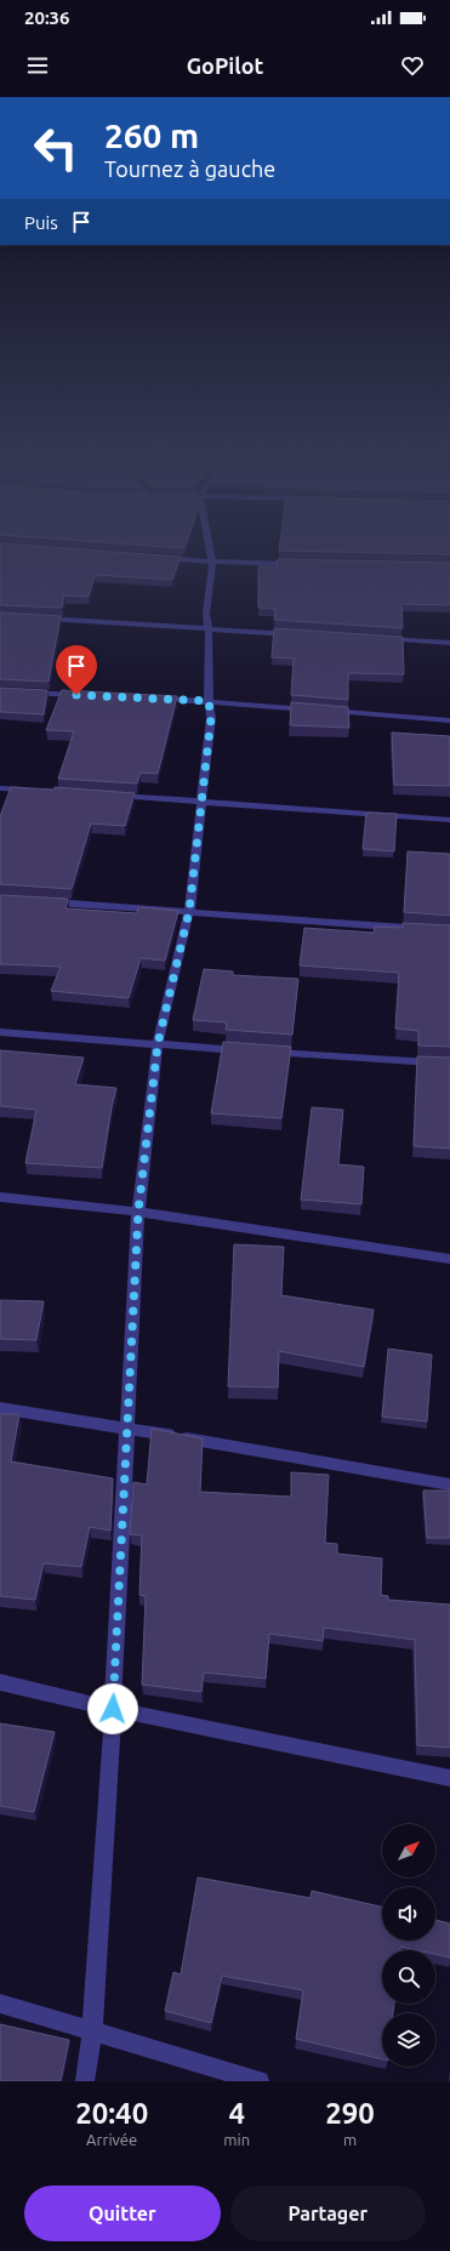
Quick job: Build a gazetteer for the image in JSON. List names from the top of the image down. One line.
{"north":"top right","page":{"status":"20:36","header":"GoPilot","turn":["260 m","Tournez à gauche"],"then":"Puis","eta":["20:40","Arrivée","4","min","290","m"],"buttons":["Quitter","Partager"]}}
